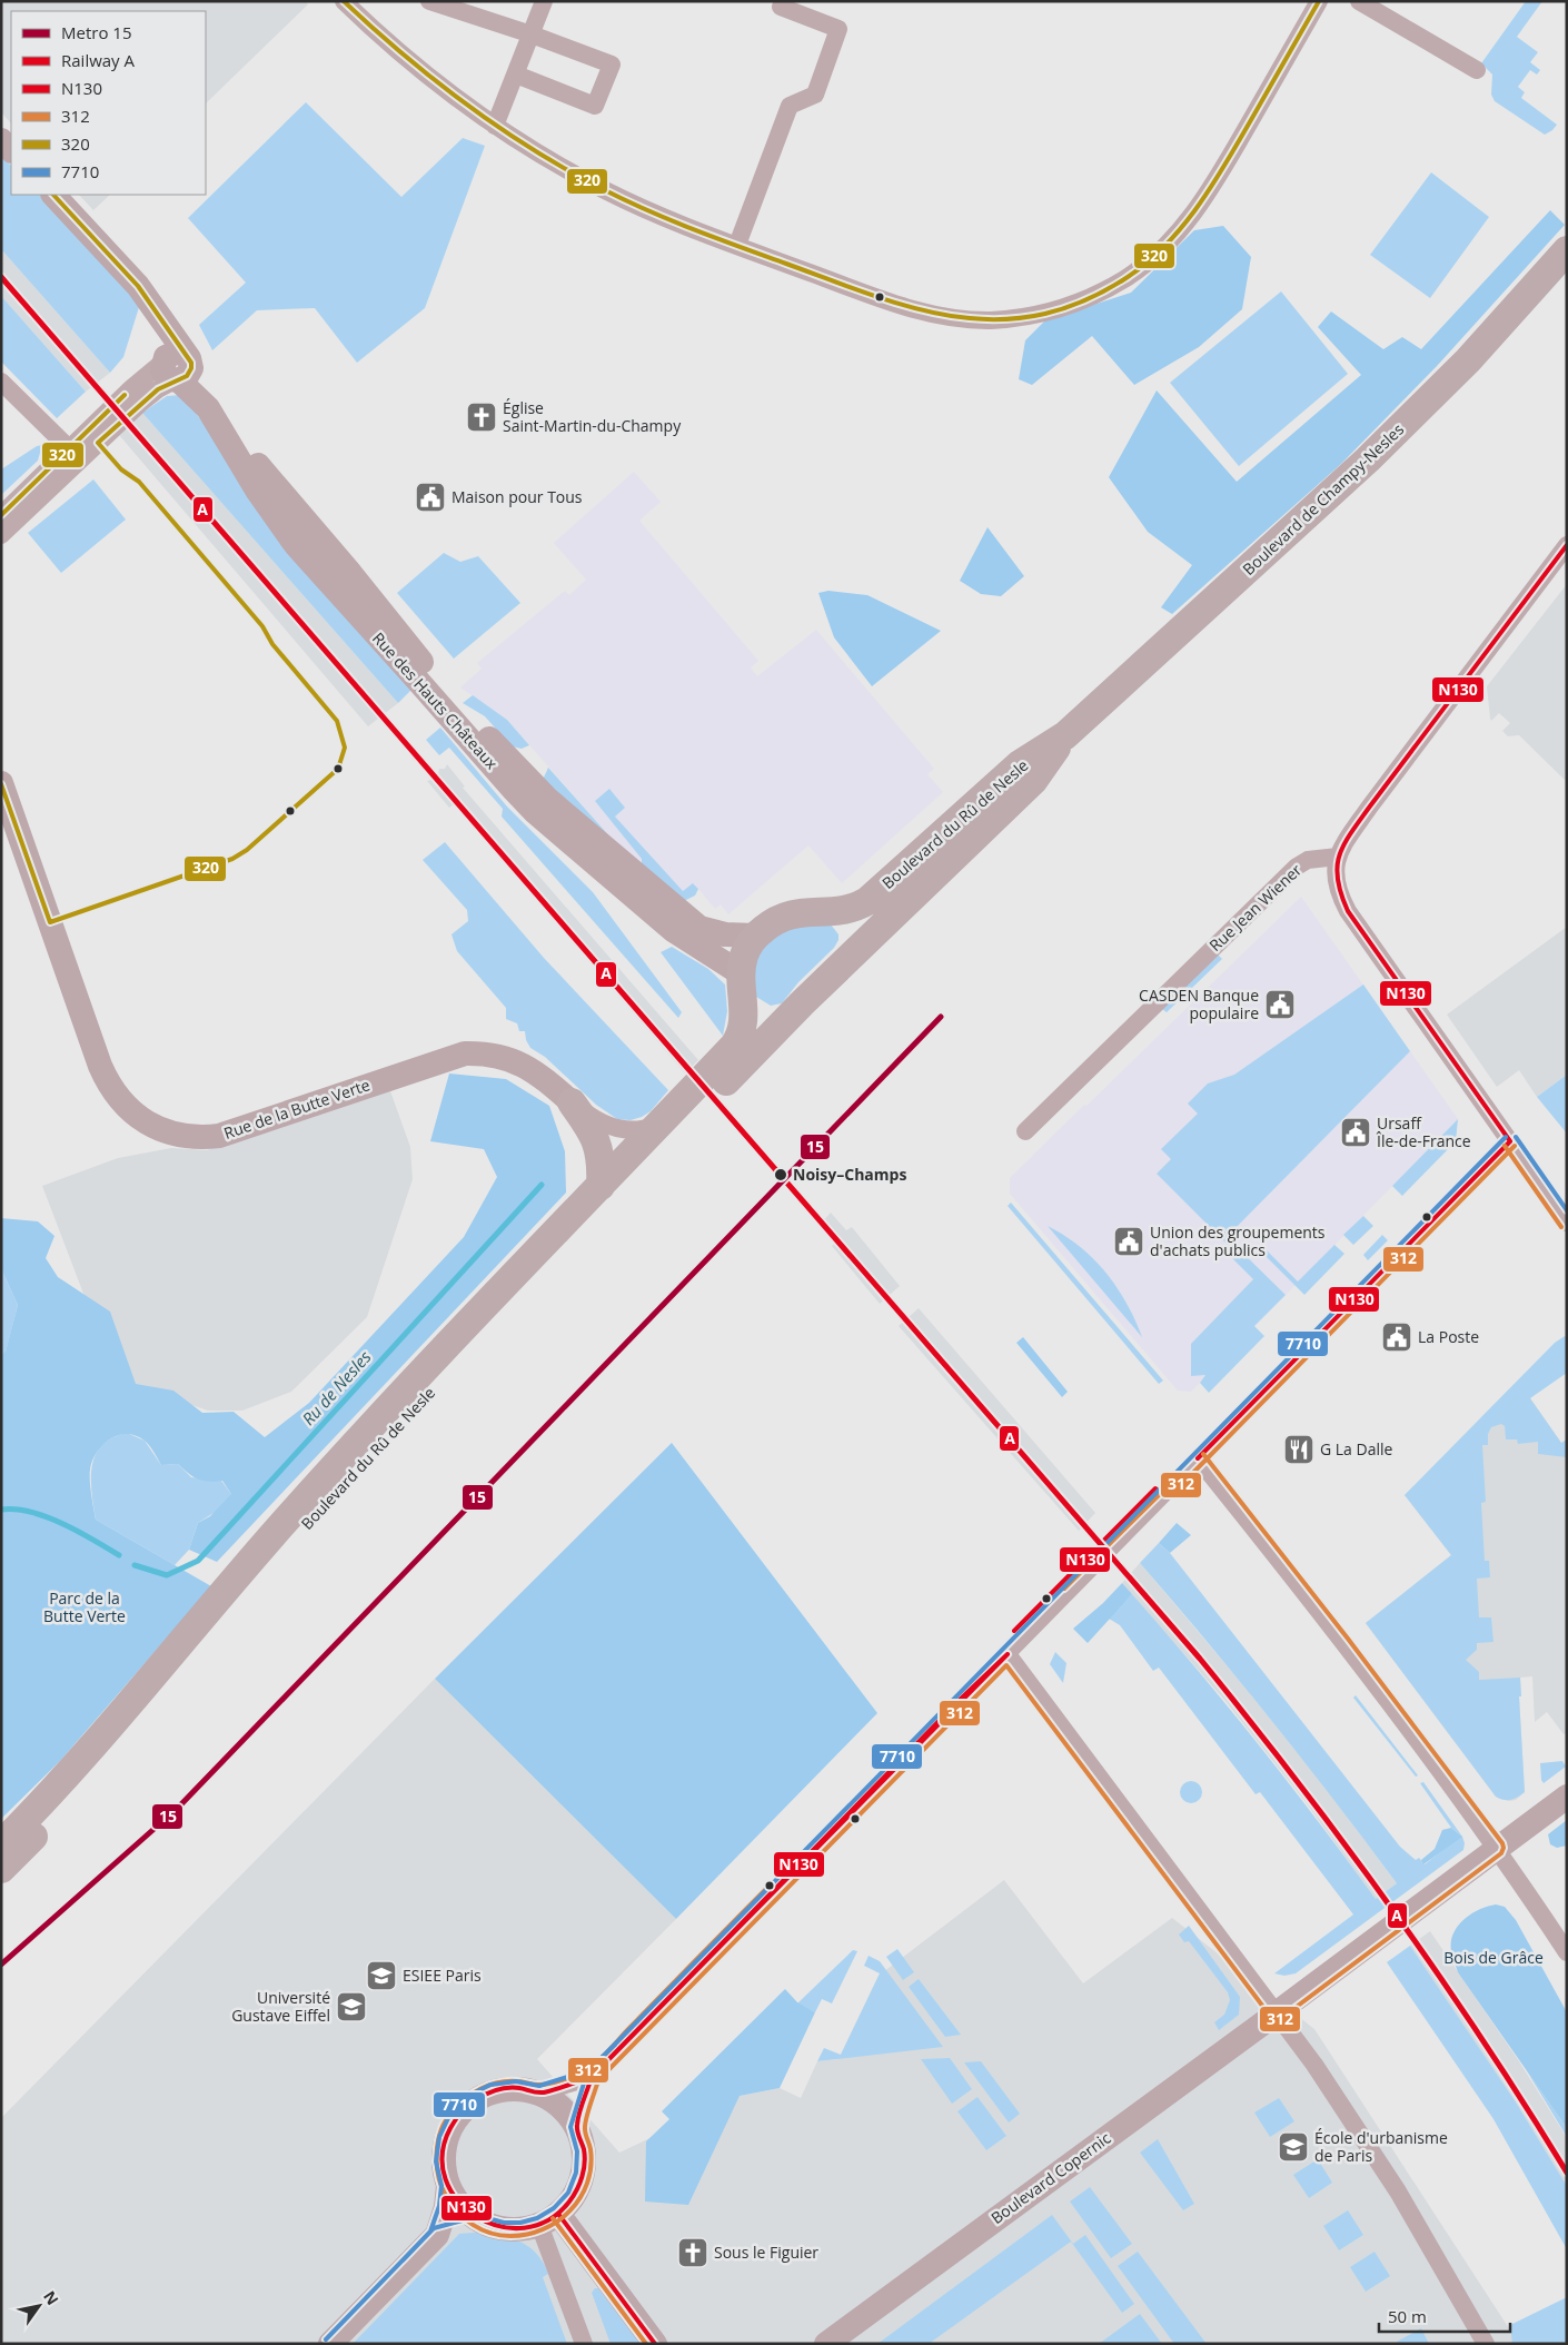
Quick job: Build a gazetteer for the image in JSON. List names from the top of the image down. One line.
{"streets":{"main road":["Boulevard de Champy-Nesles","Boulevard du Rû de Nesle"],"street":["Rue des Hauts Châteaux","Rue Jean Wiener","Rue de la Butte Verte","Boulevard Copernic"]},"crossings":[["Boulevard de Champy-Nesles","Boulevard du Rû de Nesle"],["Rue des Hauts Châteaux","Boulevard du Rû de Nesle"],["Boulevard du Rû de Nesle","Rue de la Butte Verte"]],"water":["Ru de Nesles"],"parks":["Parc de la Butte Verte","Bois de Grâce"],"places":{"church":["Église Saint-Martin-du-Champy","Sous le Figuier"],"public building":["Maison pour Tous","CASDEN Banque populaire","Ursaff Île-de-France","Union des groupements d'achats publics","La Poste"],"other":["Noisy–Champs"],"restaurant":["G La Dalle"],"school or university":["ESIEE Paris","Université Gustave Eiffel","École d'urbanisme de Paris"]},"lines":["transit line 320","rail line A","transit line N130","metro line 15","transit line 7710","transit line 312"],"legend":["Metro 15","Railway A","N130","312","320","7710"],"scale_bar":"50 m","north":"top right"}
